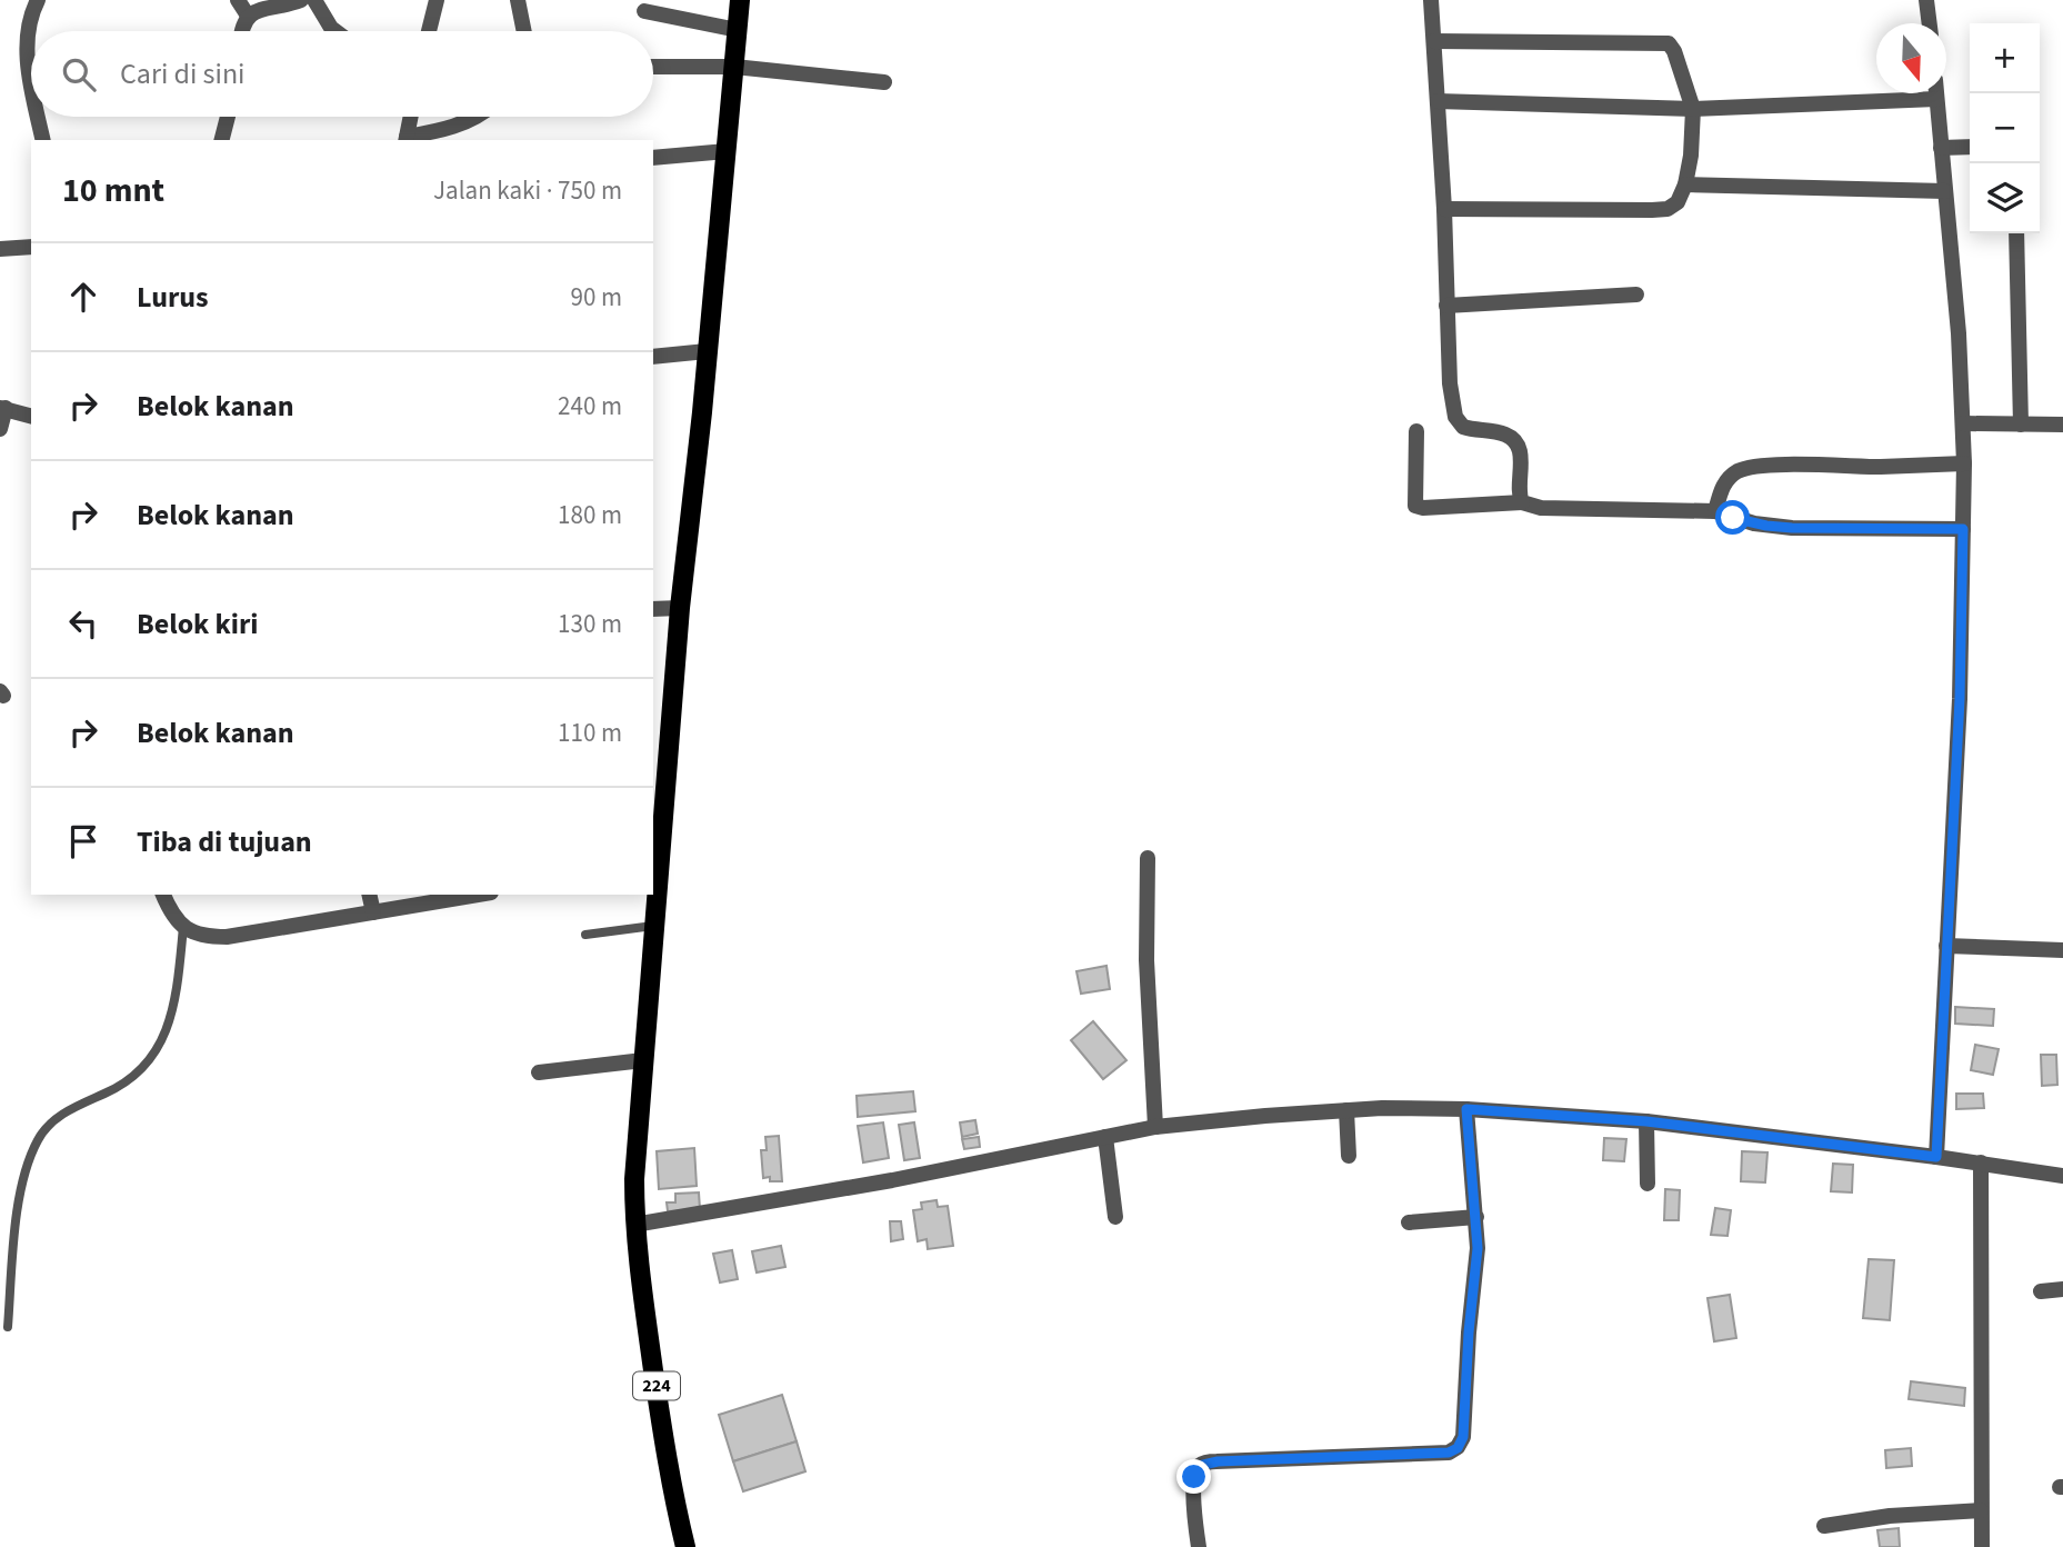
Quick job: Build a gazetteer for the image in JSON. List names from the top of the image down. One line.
{"streets":{"main road":["224"]},"north":"bottom","page":{"map_buttons":["+","−"],"search":"Cari di sini","heading":["10 mnt","Jalan kaki · 750 m"],"list":[["Lurus","90 m"],["Belok kanan","240 m"],["Belok kanan","180 m"],["Belok kiri","130 m"],["Belok kanan","110 m"],"Tiba di tujuan"]}}
